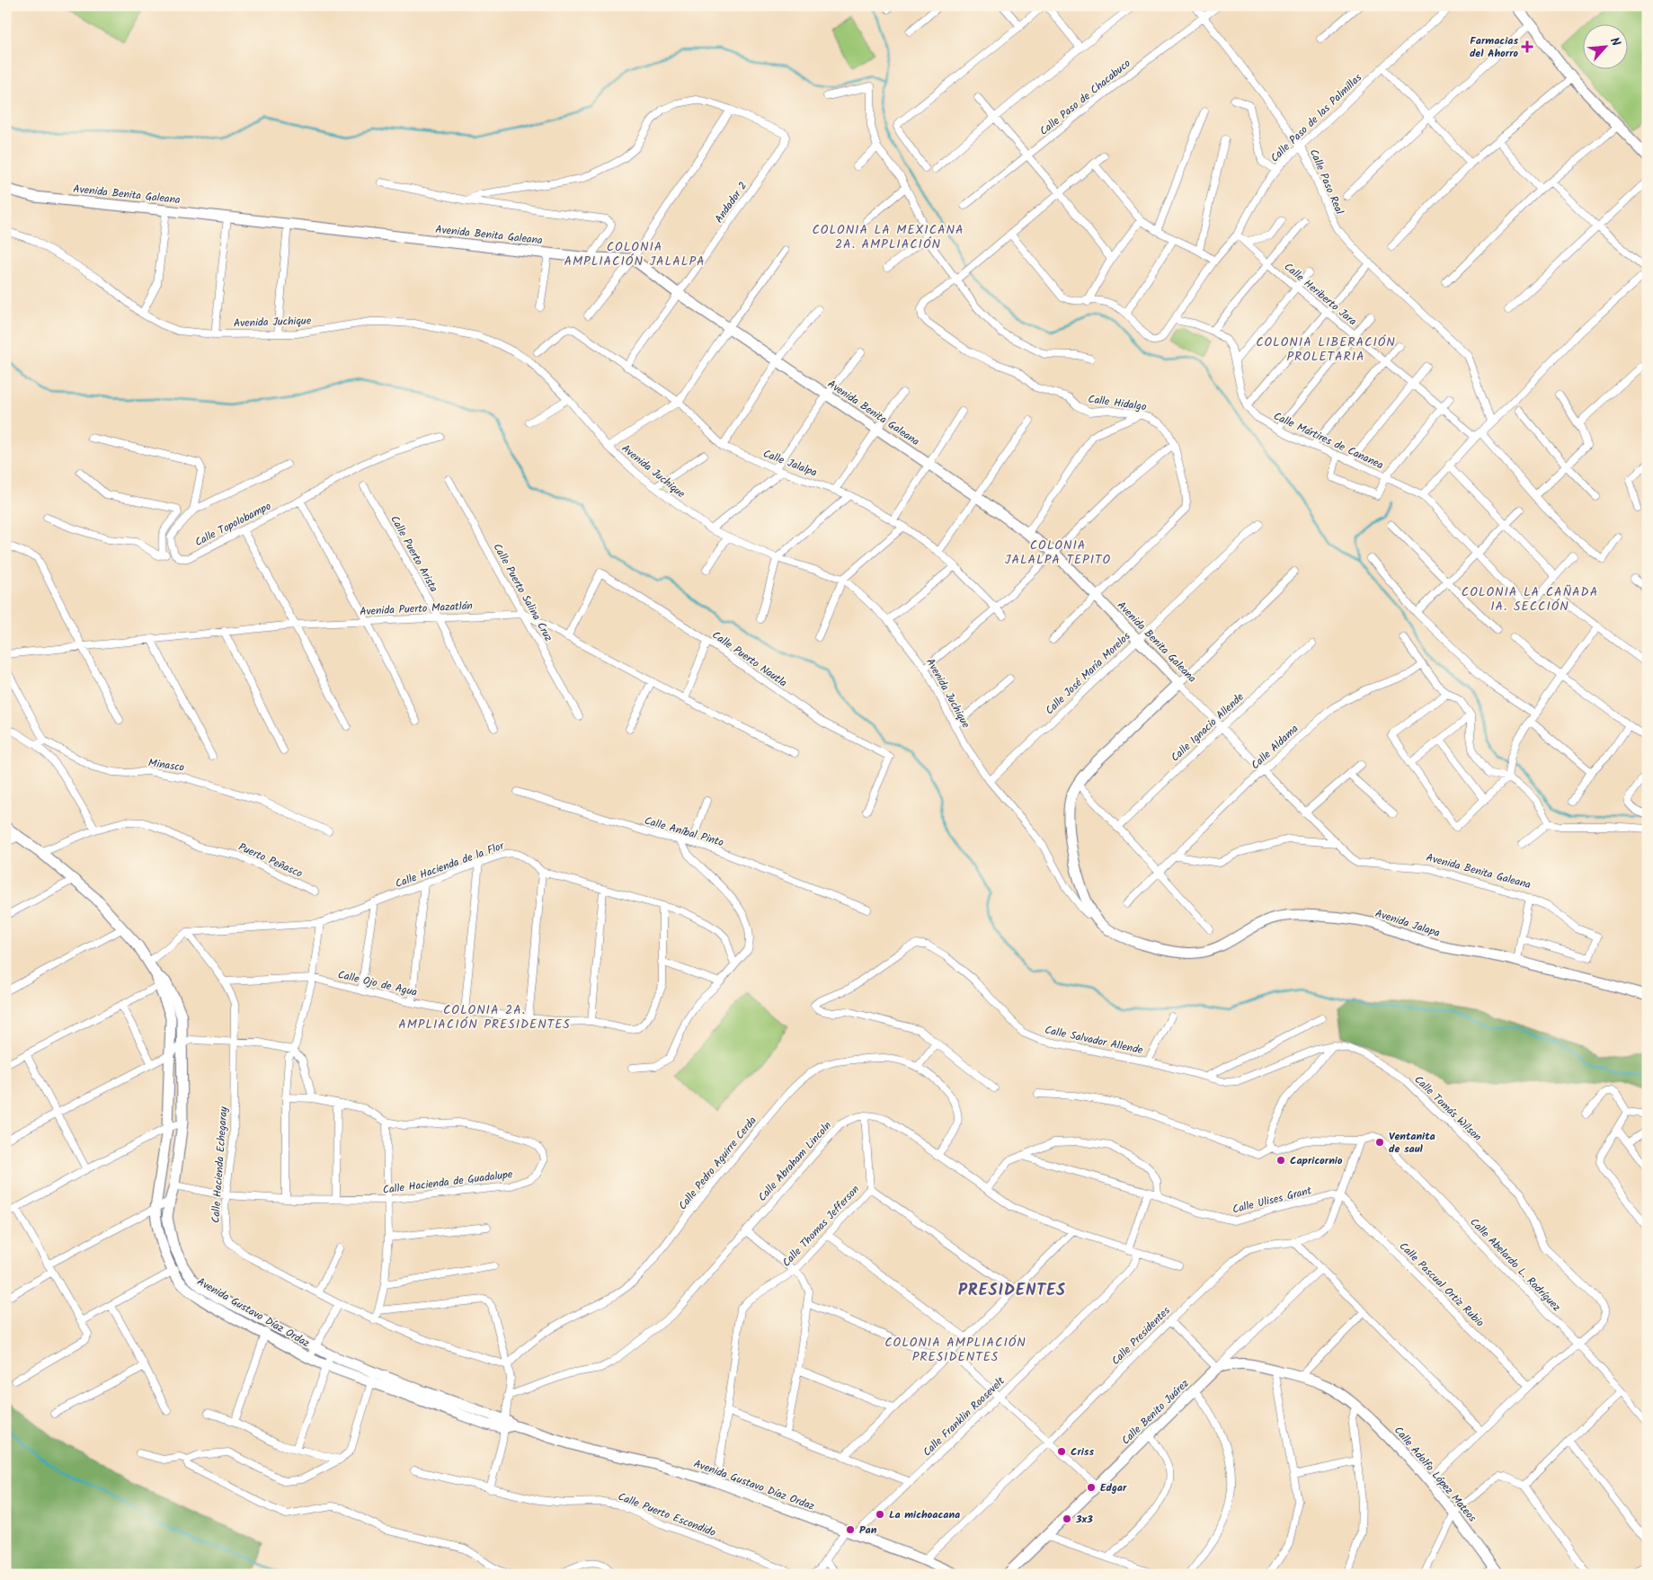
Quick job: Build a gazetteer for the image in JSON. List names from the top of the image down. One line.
{"streets":{"street":["Calle Paso de Chacabuco","Calle Paso de las Palmillas","Calle Paso Real","Avenida Benita Galeana","Andador 2","Calle Heriberto Jara","Avenida Juchique","Calle Hidalgo","Calle Mártires de Cananea","Calle Jalalpa","Calle Topolobampo","Calle Puerto Arista","Calle Puerto Salina Cruz","Avenida Puerto Mazatlán","Calle Puerto Nautla","Calle José María Morelos","Calle Ignacio Allende","Calle Aldama","Minasco","Calle Aníbal Pinto","Puerto Peñasco","Calle Hacienda de la Flor","Avenida Jalapa","Calle Ojo de Agua","Calle Salvador Allende","Calle Tomás Wilson","Calle Abraham Lincoln","Calle Pedro Aguirre Cerda","Calle Hacienda Echegaray","Calle Hacienda de Guadalupe","Calle Ulises Grant","Calle Thomas Jefferson","Calle Abelardo L. Rodríguez","Calle Pascual Ortiz Rubio","Avenida Gustavo Díaz Ordaz","Calle Presidentes","Calle Benito Juárez","Calle Franklin Roosevelt","Calle Adolfo López Mateos","Calle Puerto Escondido"]},"crossings":[["Calle Paso de Chacabuco","Calle Paso Real"],["Calle Paso de las Palmillas","Calle Paso Real"],["Calle Paso de las Palmillas","Calle Heriberto Jara"],["Avenida Benita Galeana","Andador 2"],["Avenida Benita Galeana","Calle Hidalgo"],["Avenida Benita Galeana","Calle José María Morelos"],["Avenida Benita Galeana","Calle Ignacio Allende"],["Avenida Benita Galeana","Calle Aldama"],["Andador 2","Calle Jalalpa"],["Avenida Juchique","Calle José María Morelos"],["Avenida Juchique","Avenida Jalapa"],["Calle Puerto Arista","Avenida Puerto Mazatlán"],["Calle Puerto Salina Cruz","Avenida Puerto Mazatlán"],["Puerto Peñasco","Avenida Gustavo Díaz Ordaz"],["Calle Hacienda de la Flor","Calle Ojo de Agua"],["Calle Hacienda de la Flor","Calle Hacienda Echegaray"],["Calle Ojo de Agua","Calle Hacienda Echegaray"],["Calle Salvador Allende","Calle Tomás Wilson"],["Calle Tomás Wilson","Calle Abelardo L. Rodríguez"],["Calle Pedro Aguirre Cerda","Calle Hacienda Echegaray"],["Calle Hacienda Echegaray","Calle Hacienda de Guadalupe"],["Calle Hacienda de Guadalupe","Avenida Gustavo Díaz Ordaz"],["Calle Ulises Grant","Calle Pascual Ortiz Rubio"],["Calle Ulises Grant","Calle Presidentes"],["Calle Thomas Jefferson","Avenida Gustavo Díaz Ordaz"],["Calle Abelardo L. Rodríguez","Calle Presidentes"],["Calle Pascual Ortiz Rubio","Calle Presidentes"],["Avenida Gustavo Díaz Ordaz","Calle Presidentes"],["Avenida Gustavo Díaz Ordaz","Calle Franklin Roosevelt"],["Calle Benito Juárez","Calle Adolfo López Mateos"]],"districts":["COLONIA LA MEXICANA 2A. AMPLIACIÓN","COLONIA AMPLIACIÓN JALALPA","COLONIA LIBERACIÓN PROLETARIA","COLONIA JALALPA TEPITO","COLONIA LA CAÑADA 1A. SECCIÓN","COLONIA 2A. AMPLIACIÓN PRESIDENTES","PRESIDENTES","COLONIA AMPLIACIÓN PRESIDENTES"],"places":{"health":["Farmacias del Ahorro"],"other":["Ventanita de saul","Capricornio","Criss","Edgar","La michoacana","3x3","Pan"]},"north":"top right"}
